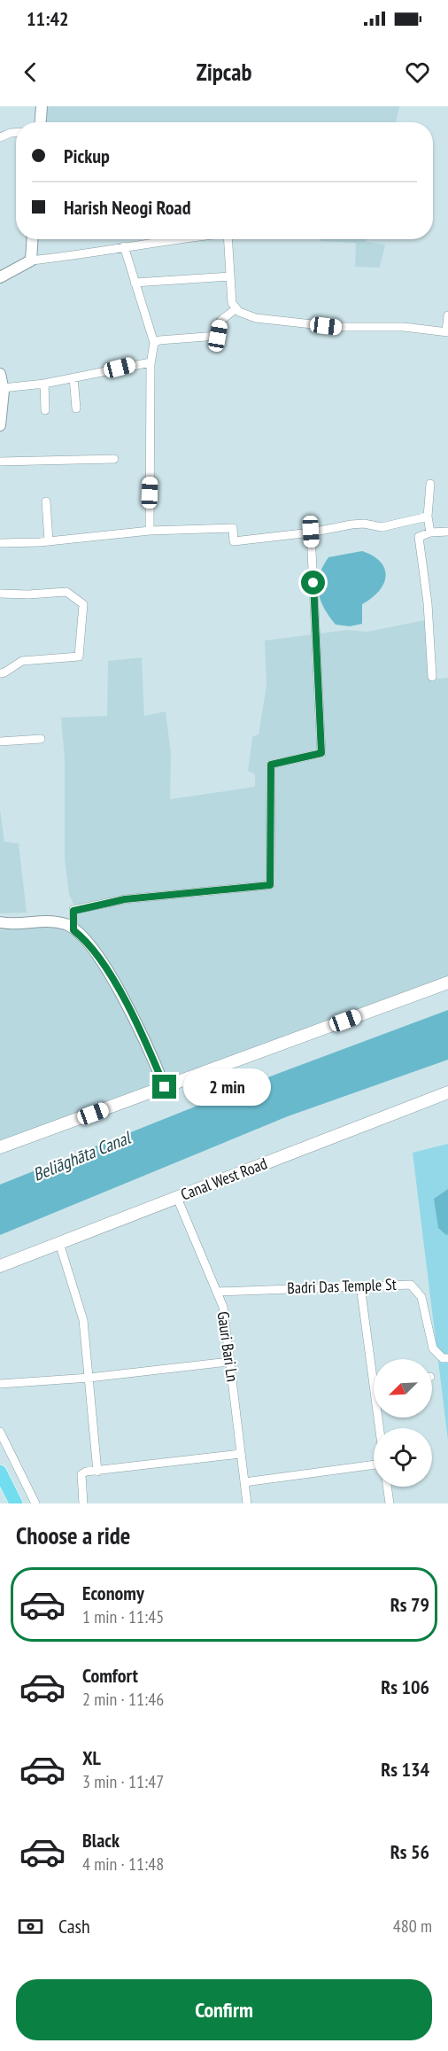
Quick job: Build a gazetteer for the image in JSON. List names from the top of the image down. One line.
{"streets":{"main road":["Canal West Road"],"street":["Badri Das Temple St","Gauri Bari Ln"]},"crossings":[["Canal West Road","Gauri Bari Ln"],["Badri Das Temple St","Gauri Bari Ln"]],"water":["Beliāghāta Canal"],"north":"bottom left","page":{"status":"11:42","header":"Zipcab","banner":["Pickup","Harish Neogi Road"],"bubble":"2 min","heading":"Choose a ride","list":[{"name":"Economy","note":"1 min · 11:45","value":"Rs 79"},{"name":"Comfort","note":"2 min · 11:46","value":"Rs 106"},{"name":"XL","note":"3 min · 11:47","value":"Rs 134"},{"name":"Black","note":"4 min · 11:48","value":"Rs 56"}],"pay":["Cash","480 m"],"buttons":"Confirm"}}
